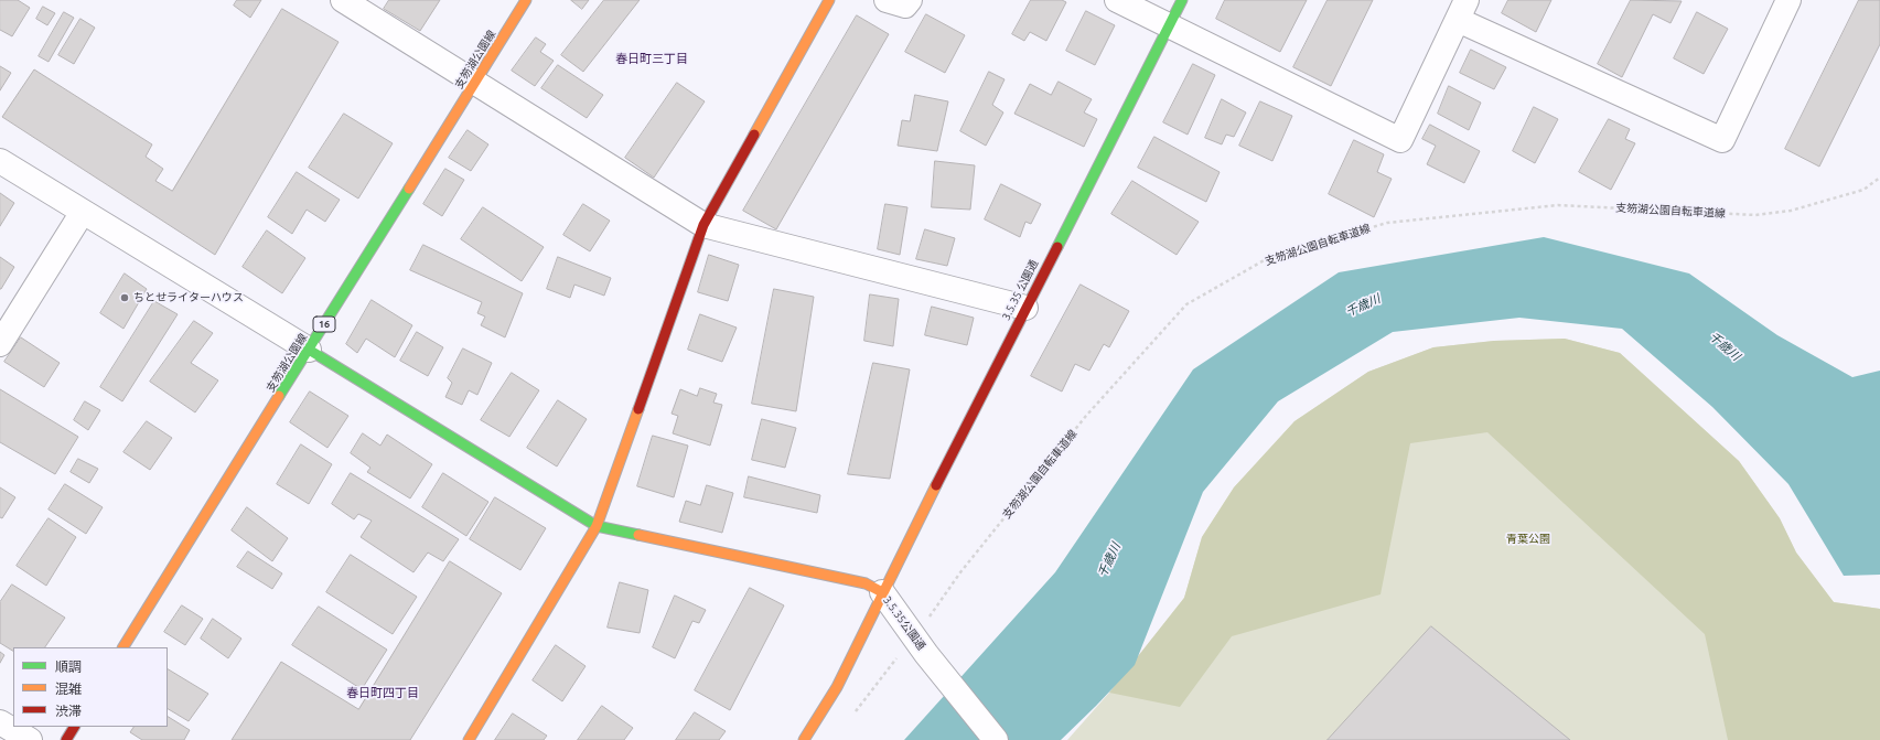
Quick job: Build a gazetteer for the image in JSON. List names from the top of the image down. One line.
{"streets":{"street":["支笏湖公園線","3.5.35 公園通","16","3.5.35公園通"],"path":["支笏湖公園自転車道線"]},"crossings":[["支笏湖公園自転車道線","3.5.35公園通"],["3.5.35 公園通","3.5.35公園通"]],"districts":["春日町三丁目","春日町四丁目"],"water":["千歳川"],"parks":["青葉公園"],"places":["ちとせライターハウス"],"legend":["順調","混雑","渋滞"]}
